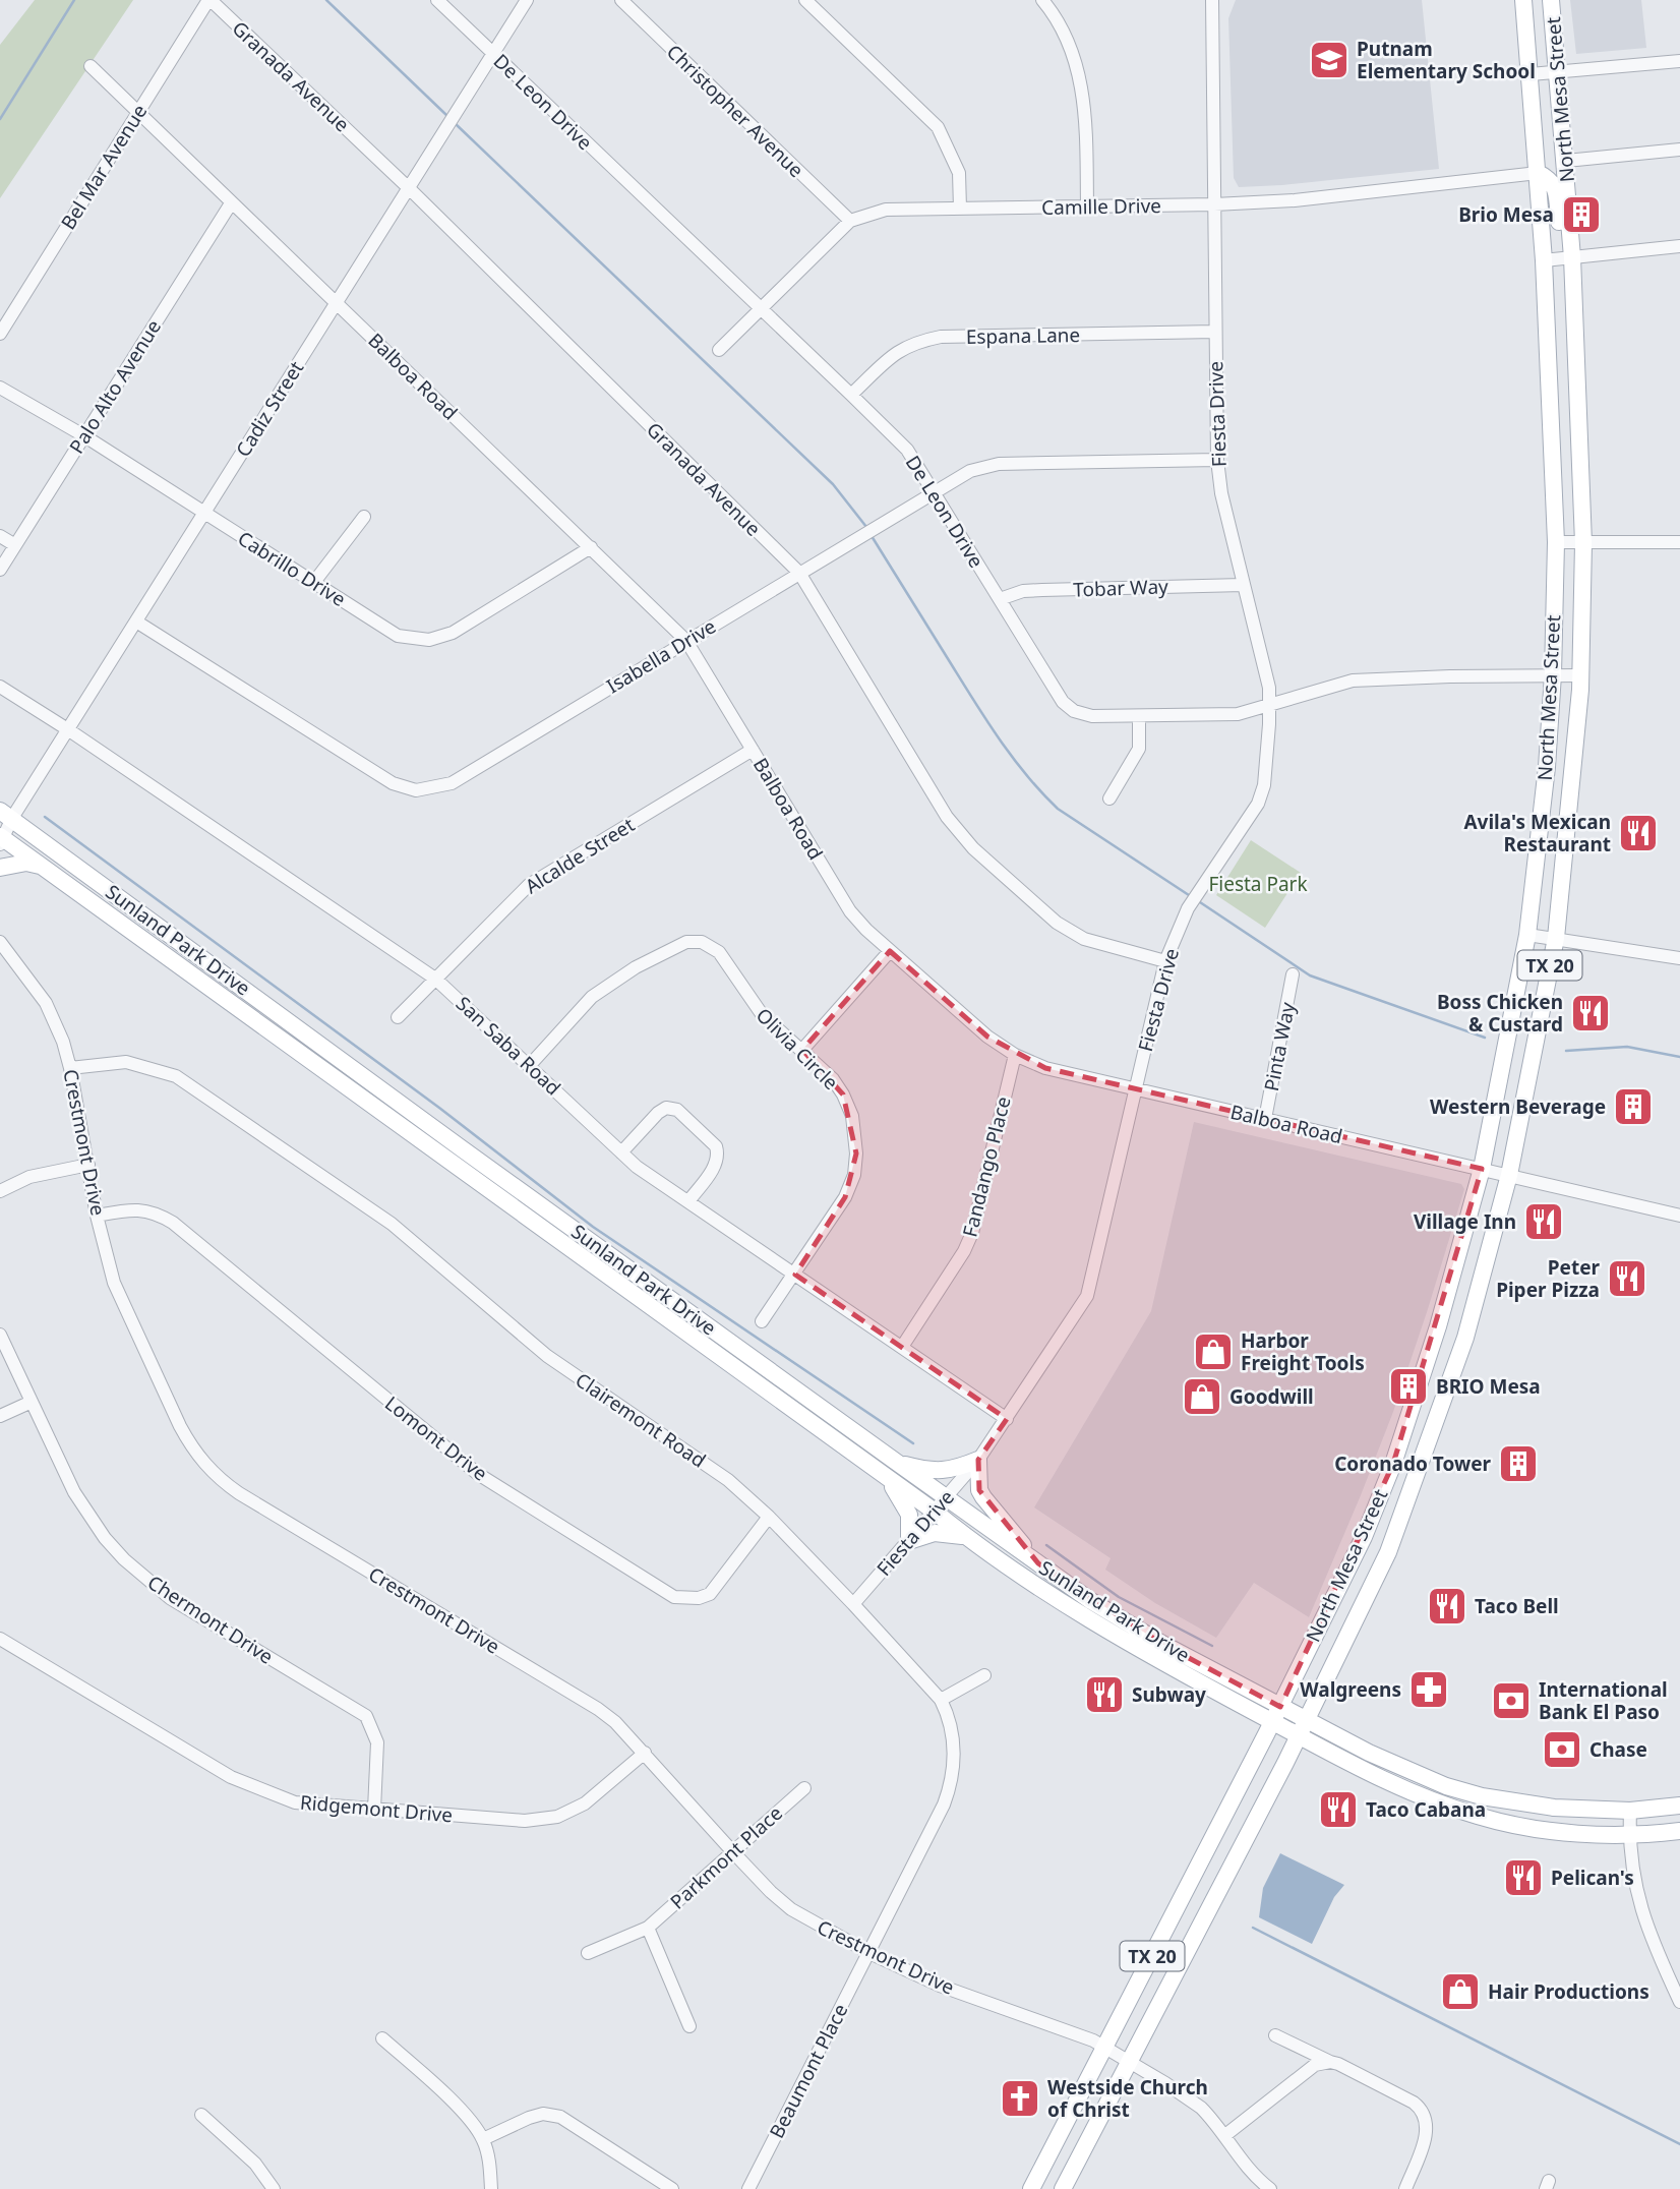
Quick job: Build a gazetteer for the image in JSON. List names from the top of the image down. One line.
{"streets":{"main road":["North Mesa Street","Sunland Park Drive","TX 20"],"street":["Granada Avenue","De Leon Drive","Christopher Avenue","Bel Mar Avenue","Camille Drive","Espana Lane","Balboa Road","Palo Alto Avenue","Cadiz Street","Fiesta Drive","Cabrillo Drive","Tobar Way","Isabella Drive","Alcalde Street","San Saba Road","Pinta Way","Olivia Circle","Crestmont Drive","Fandango Place","Clairemont Road","Lomont Drive","Chermont Drive","Ridgemont Drive","Parkmont Place","Beaumont Place"]},"crossings":[["Granada Avenue","Bel Mar Avenue"],["Granada Avenue","Cadiz Street"],["Granada Avenue","Fiesta Drive"],["Granada Avenue","Isabella Drive"],["North Mesa Street","De Leon Drive"],["North Mesa Street","Camille Drive"],["North Mesa Street","Balboa Road"],["North Mesa Street","Sunland Park Drive"],["North Mesa Street","Crestmont Drive"],["De Leon Drive","Camille Drive"],["De Leon Drive","Espana Lane"],["De Leon Drive","Cadiz Street"],["De Leon Drive","Fiesta Drive"],["De Leon Drive","Tobar Way"],["De Leon Drive","Isabella Drive"],["Christopher Avenue","Camille Drive"],["Bel Mar Avenue","Balboa Road"],["Camille Drive","Fiesta Drive"],["Espana Lane","Fiesta Drive"],["Balboa Road","Palo Alto Avenue"],["Balboa Road","Cadiz Street"],["Balboa Road","Fiesta Drive"],["Balboa Road","Cabrillo Drive"],["Balboa Road","Isabella Drive"],["Balboa Road","Alcalde Street"],["Balboa Road","Pinta Way"],["Balboa Road","Fandango Place"],["Palo Alto Avenue","Cabrillo Drive"],["Cadiz Street","Cabrillo Drive"],["Cadiz Street","Isabella Drive"],["Cadiz Street","Sunland Park Drive"],["Cadiz Street","San Saba Road"],["Fiesta Drive","Tobar Way"],["Fiesta Drive","Isabella Drive"],["Fiesta Drive","Sunland Park Drive"],["Fiesta Drive","San Saba Road"],["Fiesta Drive","Clairemont Road"],["Alcalde Street","San Saba Road"],["San Saba Road","Olivia Circle"],["San Saba Road","Fandango Place"],["Crestmont Drive","Clairemont Road"],["Crestmont Drive","Lomont Drive"],["Crestmont Drive","Ridgemont Drive"],["Crestmont Drive","Parkmont Place"],["Crestmont Drive","Beaumont Place"],["Clairemont Road","Lomont Drive"],["Clairemont Road","Beaumont Place"],["Chermont Drive","Ridgemont Drive"]],"parks":["Fiesta Park"],"places":{"school or university":["Putnam Elementary School"],"building":["Brio Mesa","Western Beverage","BRIO Mesa","Coronado Tower"],"restaurant":["Avila's Mexican Restaurant","Boss Chicken & Custard","Village Inn","Peter Piper Pizza","Taco Bell","Subway","Taco Cabana","Pelican's"],"shop":["Harbor Freight Tools","Goodwill","Hair Productions"],"pharmacy":["Walgreens"],"bank":["International Bank El Paso","Chase"],"church":["Westside Church of Christ"]}}
